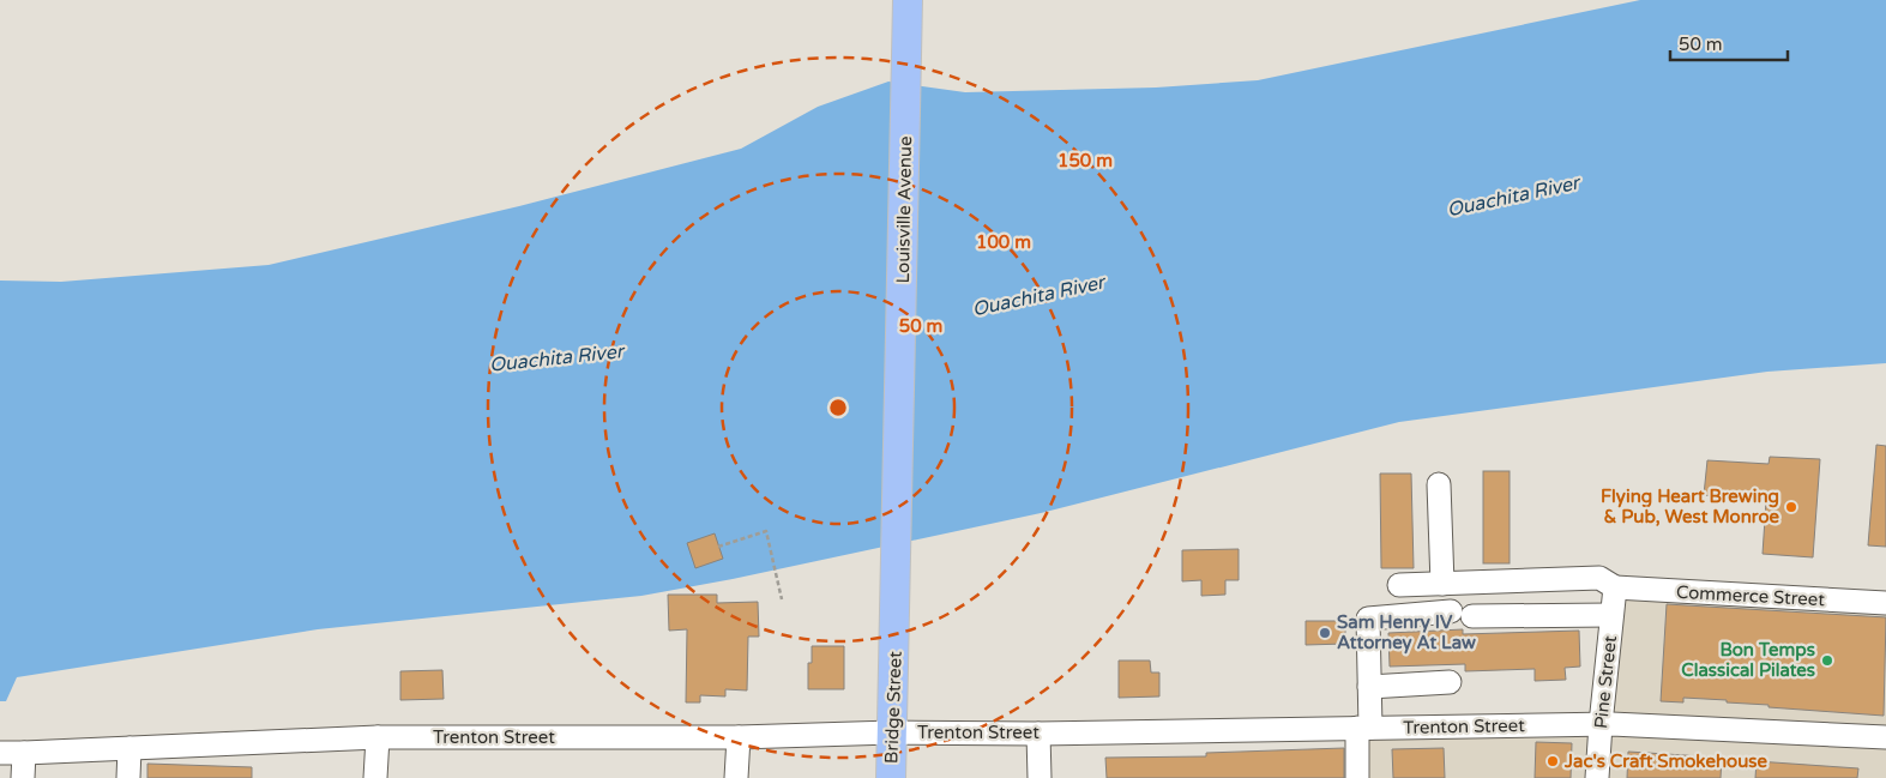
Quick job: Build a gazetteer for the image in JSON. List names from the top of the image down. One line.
{"streets":{"main road":["Louisville Avenue","Bridge Street"],"street":["Commerce Street","Pine Street","Trenton Street"]},"crossings":[["Louisville Avenue","Bridge Street"],["Commerce Street","Pine Street"],["Pine Street","Trenton Street"],["Bridge Street","Trenton Street"]],"water":["Ouachita River"],"places":["Flying Heart Brewing & Pub, West Monroe","Sam Henry IV Attorney At Law","Bon Temps Classical Pilates","Jac's Craft Smokehouse"],"scale_bar":"50 m","rings":["150 m","100 m","50 m"]}
